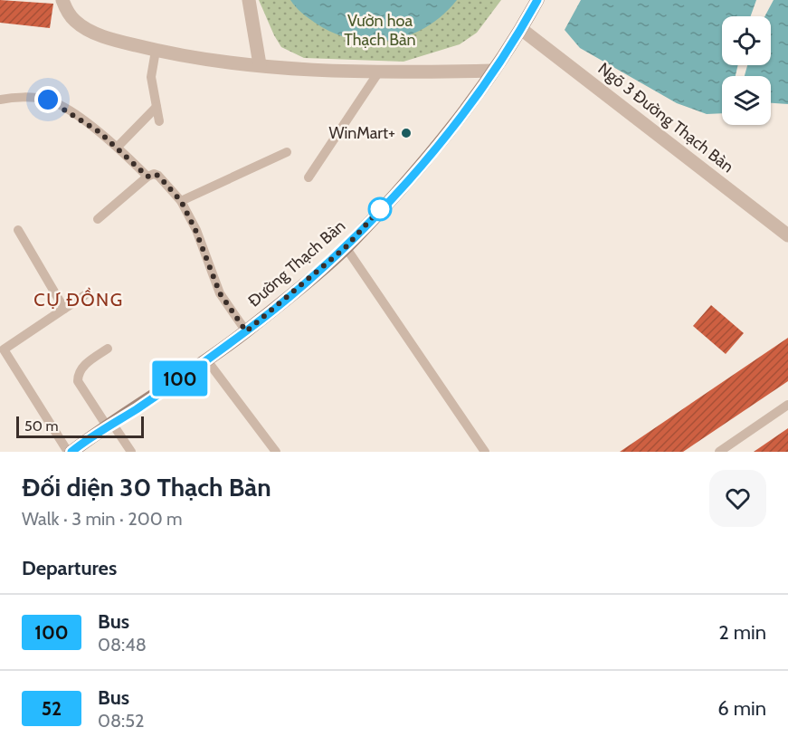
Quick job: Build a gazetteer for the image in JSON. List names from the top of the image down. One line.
{"streets":{"main road":["Đường Thạch Bàn"],"street":["Ngõ 3 Đường Thạch Bàn"]},"crossings":[["Ngõ 3 Đường Thạch Bàn","Đường Thạch Bàn"]],"districts":["CỰ ĐỒNG"],"parks":["Vườn hoa Thạch Bàn"],"places":["WinMart+"],"lines":["bus line 100"],"scale_bar":"50 m","page":{"on_map":"100","scale":"50 m","heading":[["Đối diện 30 Thạch Bàn","Walk · 3 min · 200 m"],"Departures"],"list":[{"mark":"100","name":"Bus","note":"08:48","value":"2 min"},{"mark":"52","name":"Bus","note":"08:52","value":"6 min"}]}}
